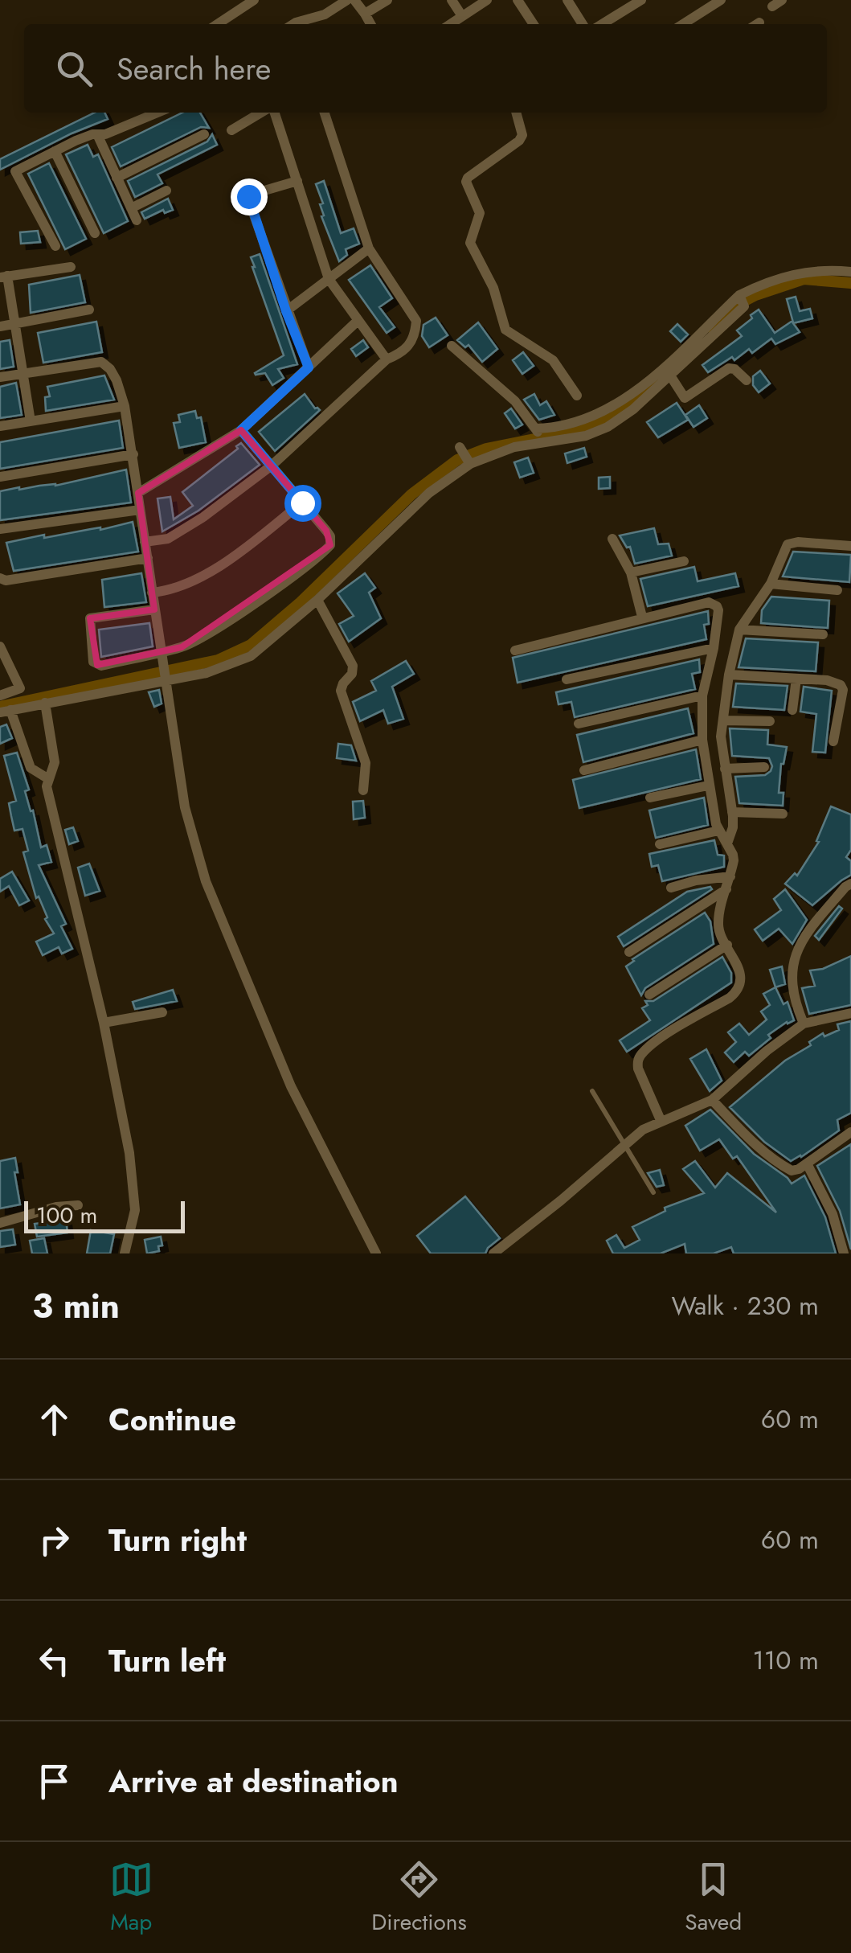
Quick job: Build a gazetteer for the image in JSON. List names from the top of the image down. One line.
{"scale_bar":"100 m","page":{"search":"Search here","scale":"100 m","heading":["3 min","Walk · 230 m"],"list":[["Continue","60 m"],["Turn right","60 m"],["Turn left","110 m"],"Arrive at destination"],"nav":["Map","Directions","Saved"]}}
